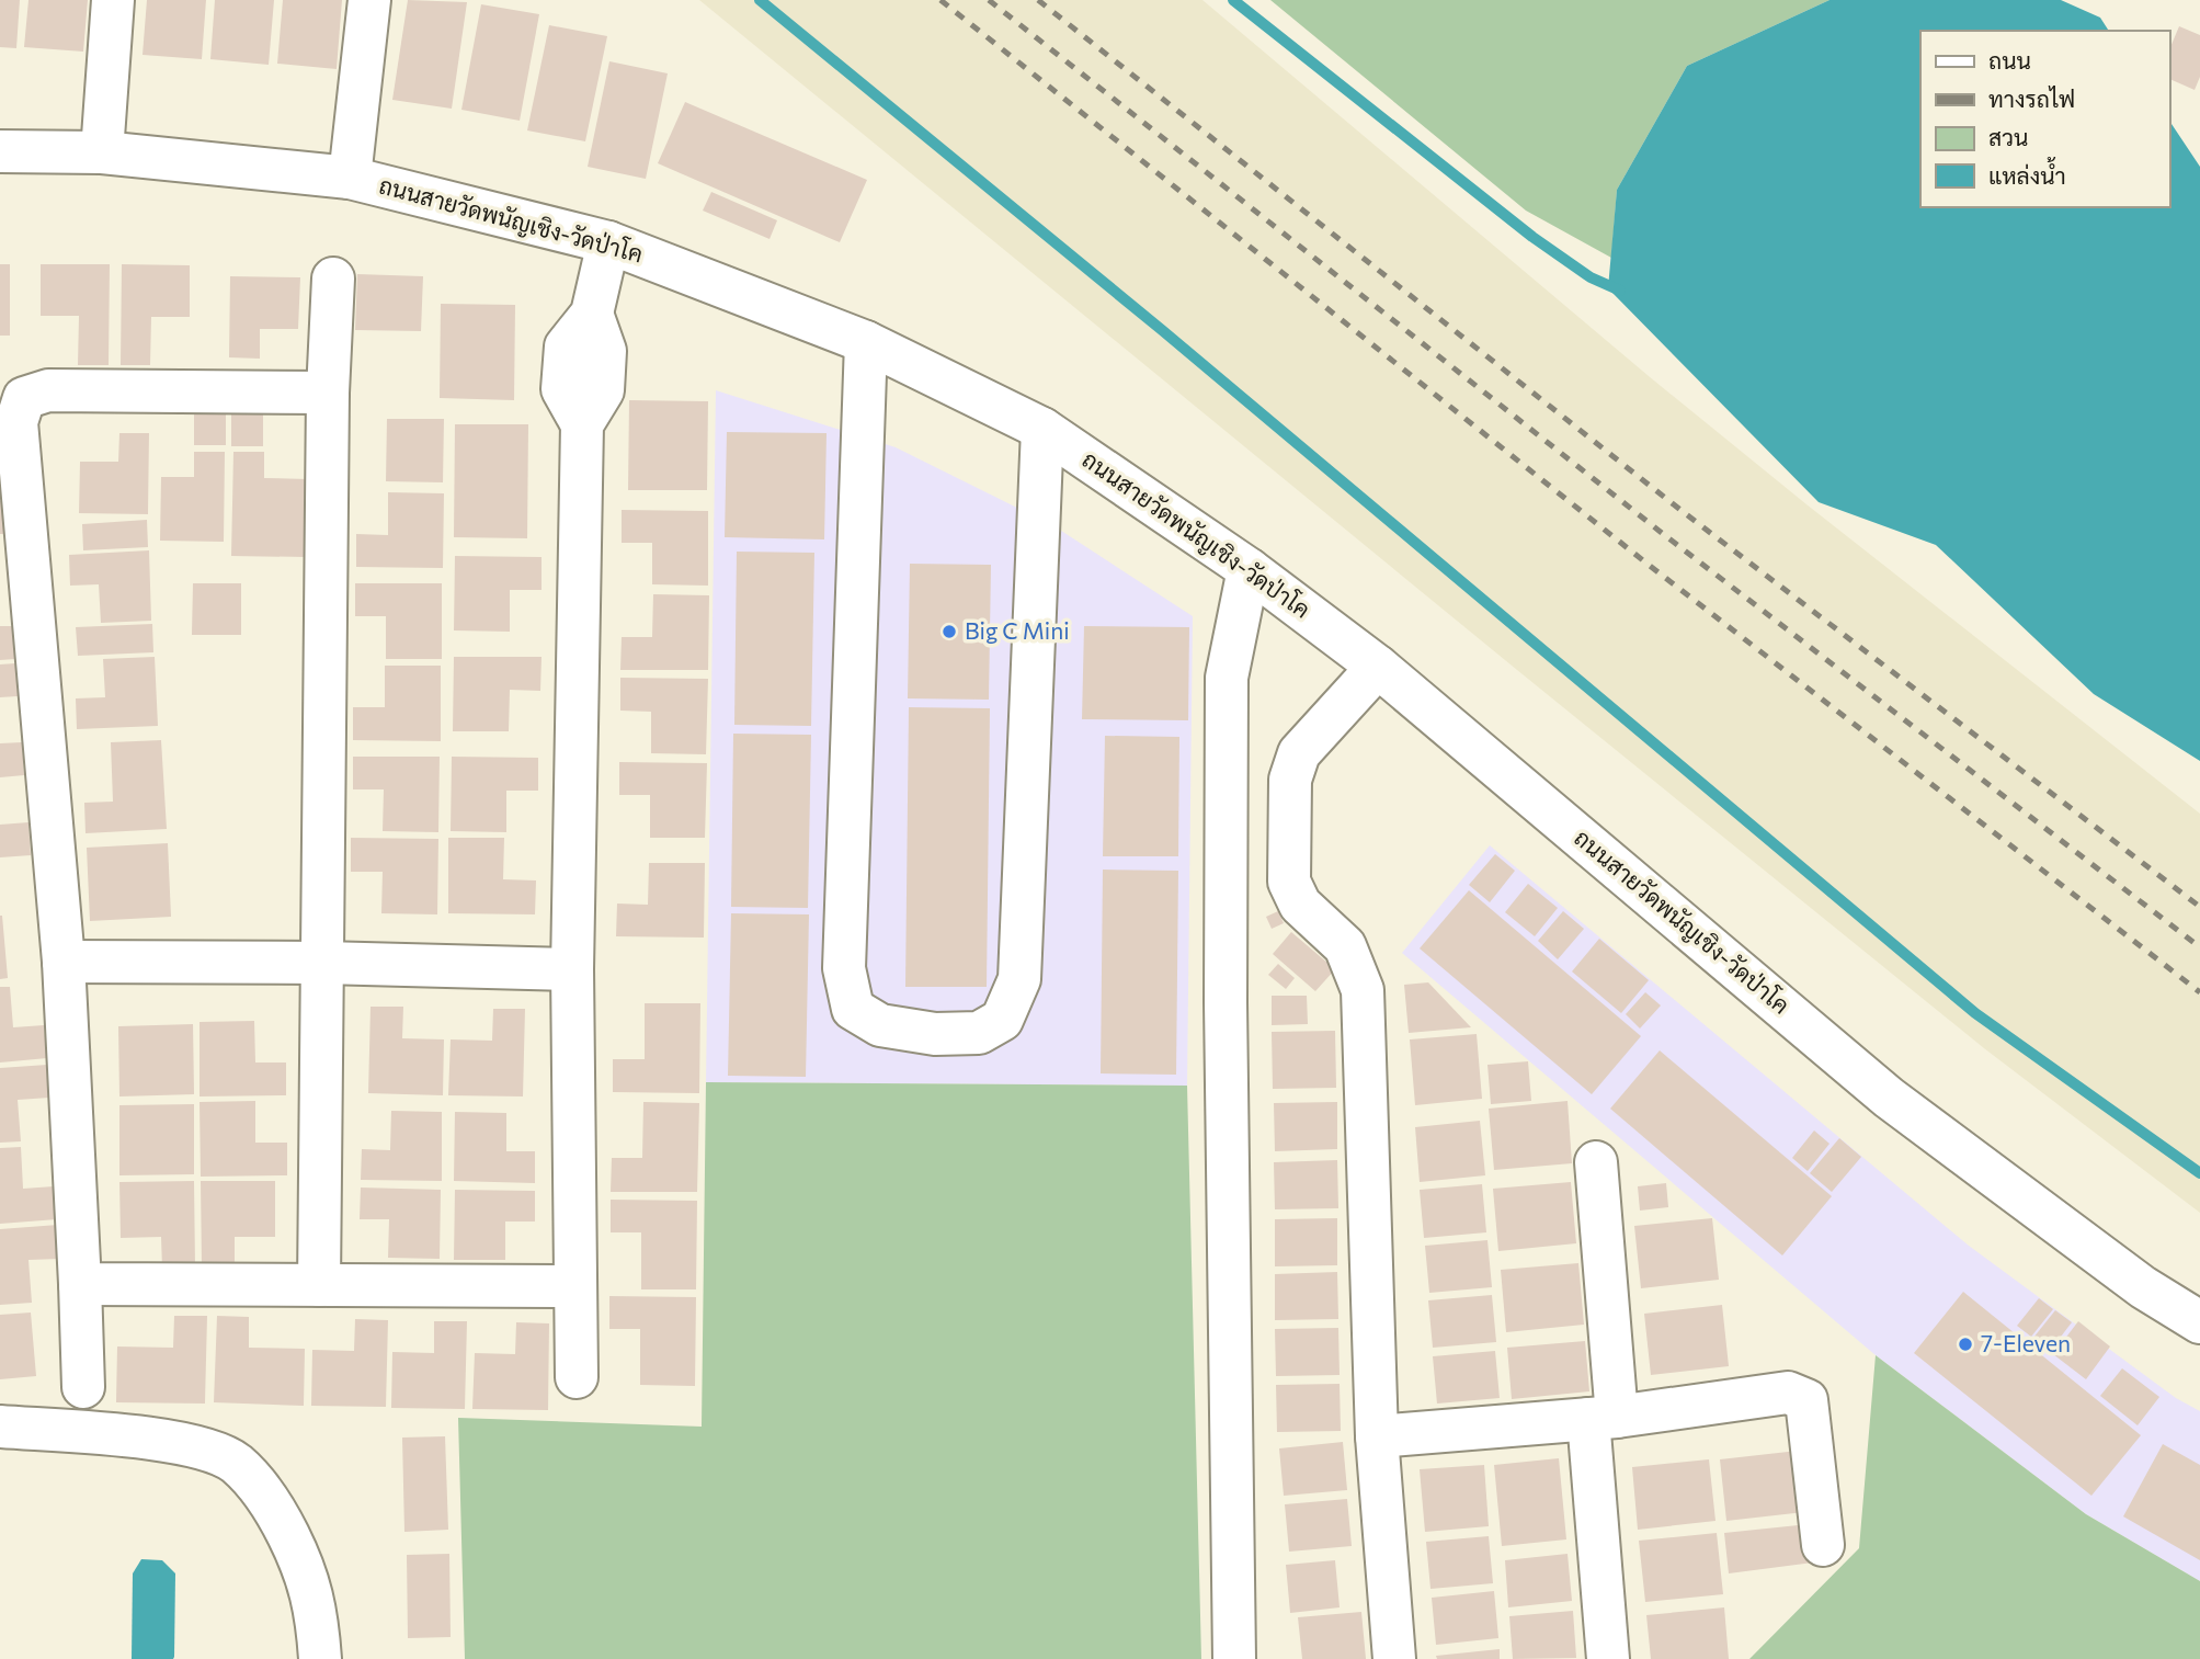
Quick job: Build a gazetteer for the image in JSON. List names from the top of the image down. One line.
{"streets":{"street":["ถนนสายวัดพนัญเชิง-วัดป่าโค"]},"places":["Big C Mini","7-Eleven"],"legend":["ถนน","ทางรถไฟ","สวน","แหล่งน้ำ"]}
